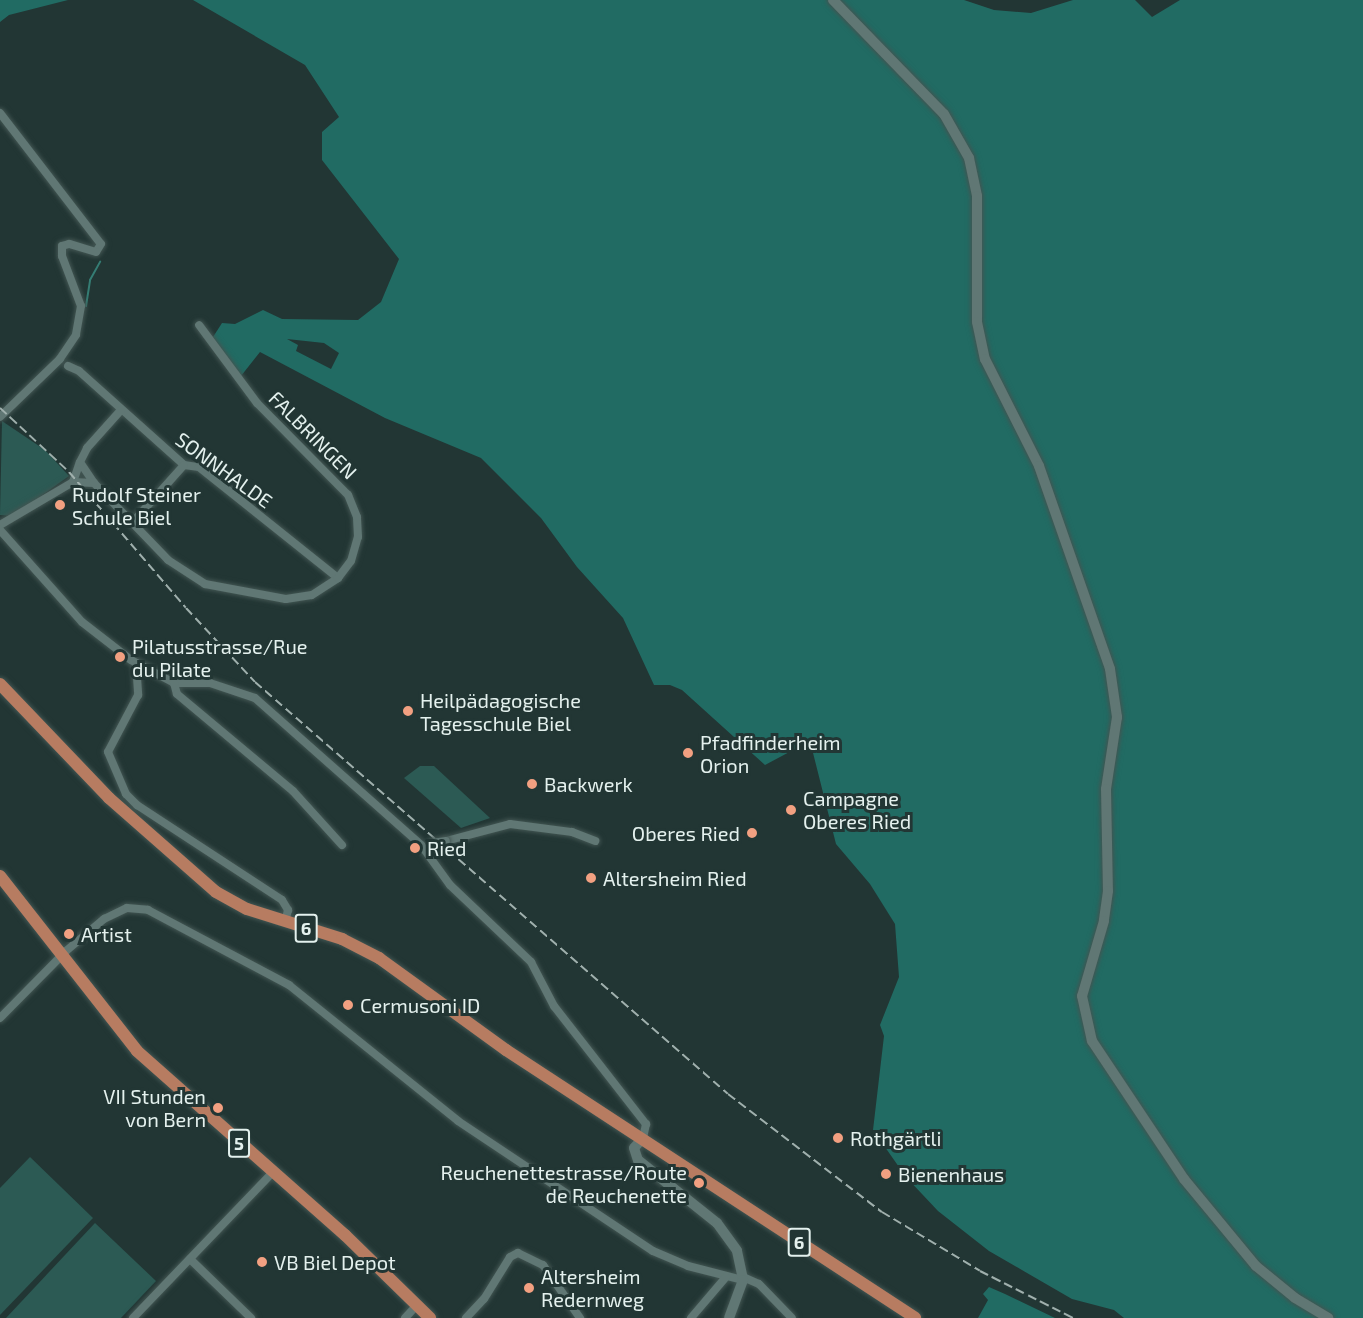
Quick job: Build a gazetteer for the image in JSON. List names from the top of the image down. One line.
{"streets":{"main road":["6","5"],"street":["FALBRINGEN","SONNHALDE"]},"crossings":[["FALBRINGEN","SONNHALDE"]],"places":["Rudolf Steiner Schule Biel","Pilatusstrasse/Rue du Pilate","Heilpädagogische Tagesschule Biel","Pfadfinderheim Orion","Backwerk","Campagne Oberes Ried","Oberes Ried","Ried","Altersheim Ried","Artist","Cermusoni ID","VII Stunden von Bern","Rothgärtli","Bienenhaus","Reuchenettestrasse/Route de Reuchenette","VB Biel Depot","Altersheim Redernweg"]}
